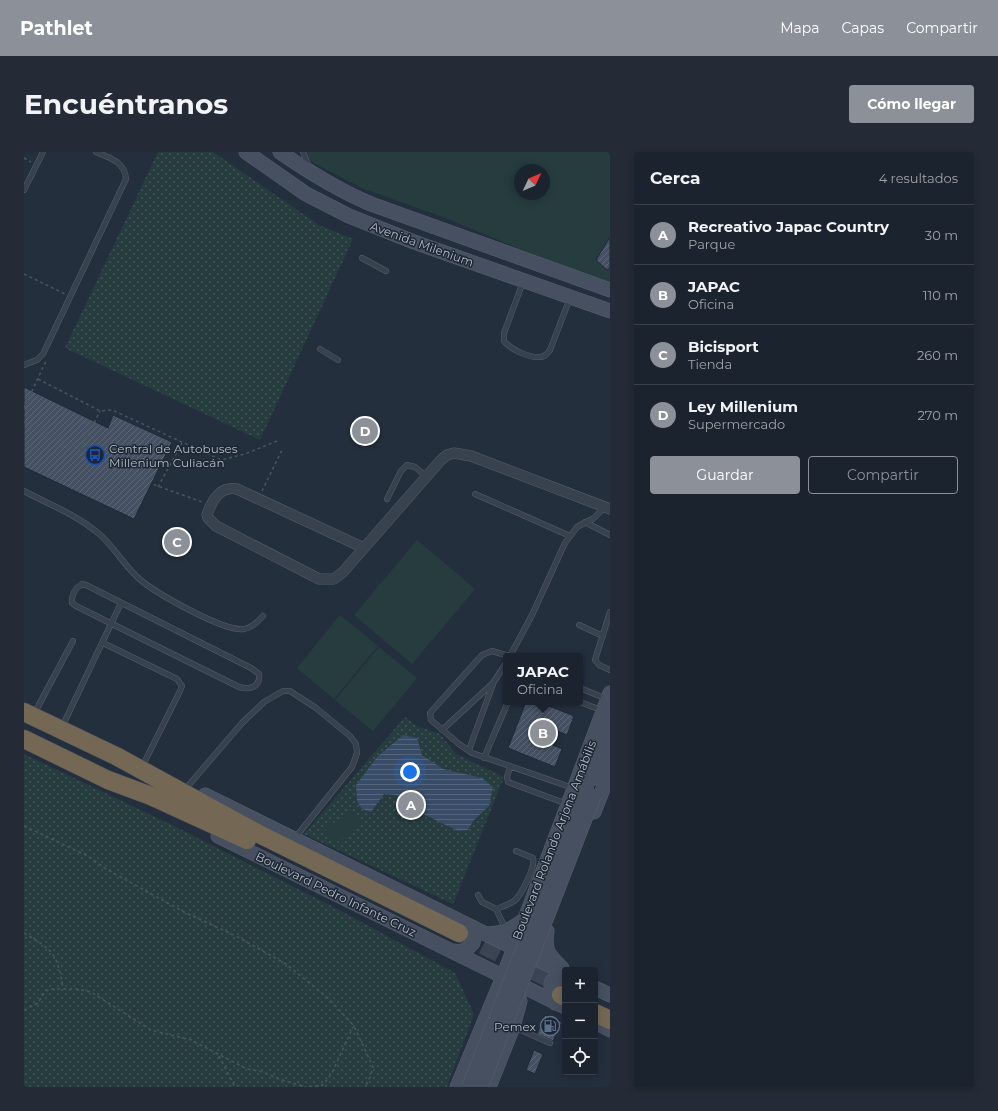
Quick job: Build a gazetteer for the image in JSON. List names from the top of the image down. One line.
{"streets":{"highway":["Boulevard Pedro Infante Cruz"],"street":["Avenida Milenium","Boulevard Rolando Arjona Amábilis"]},"crossings":[["Boulevard Rolando Arjona Amábilis","Boulevard Pedro Infante Cruz"]],"places":{"bus stop":["Central de Autobuses Millenium Culiacán"],"fuel station":["Pemex"]},"north":"top right","page":{"header":"Pathlet","nav":["Mapa","Capas","Compartir"],"buttons":["Cómo llegar",["Guardar","Compartir"]],"title":"Encuéntranos","heading":["Cerca","4 resultados"],"list":[{"mark":"A","name":"Recreativo Japac Country","note":"Parque","value":"30 m"},{"mark":"B","name":"JAPAC","note":"Oficina","value":"110 m"},{"mark":"C","name":"Bicisport","note":"Tienda","value":"260 m"},{"mark":"D","name":"Ley Millenium","note":"Supermercado","value":"270 m"}],"pins":["D","C","B","A"],"popup":["JAPAC","Oficina"],"map_buttons":["+","−"]}}
